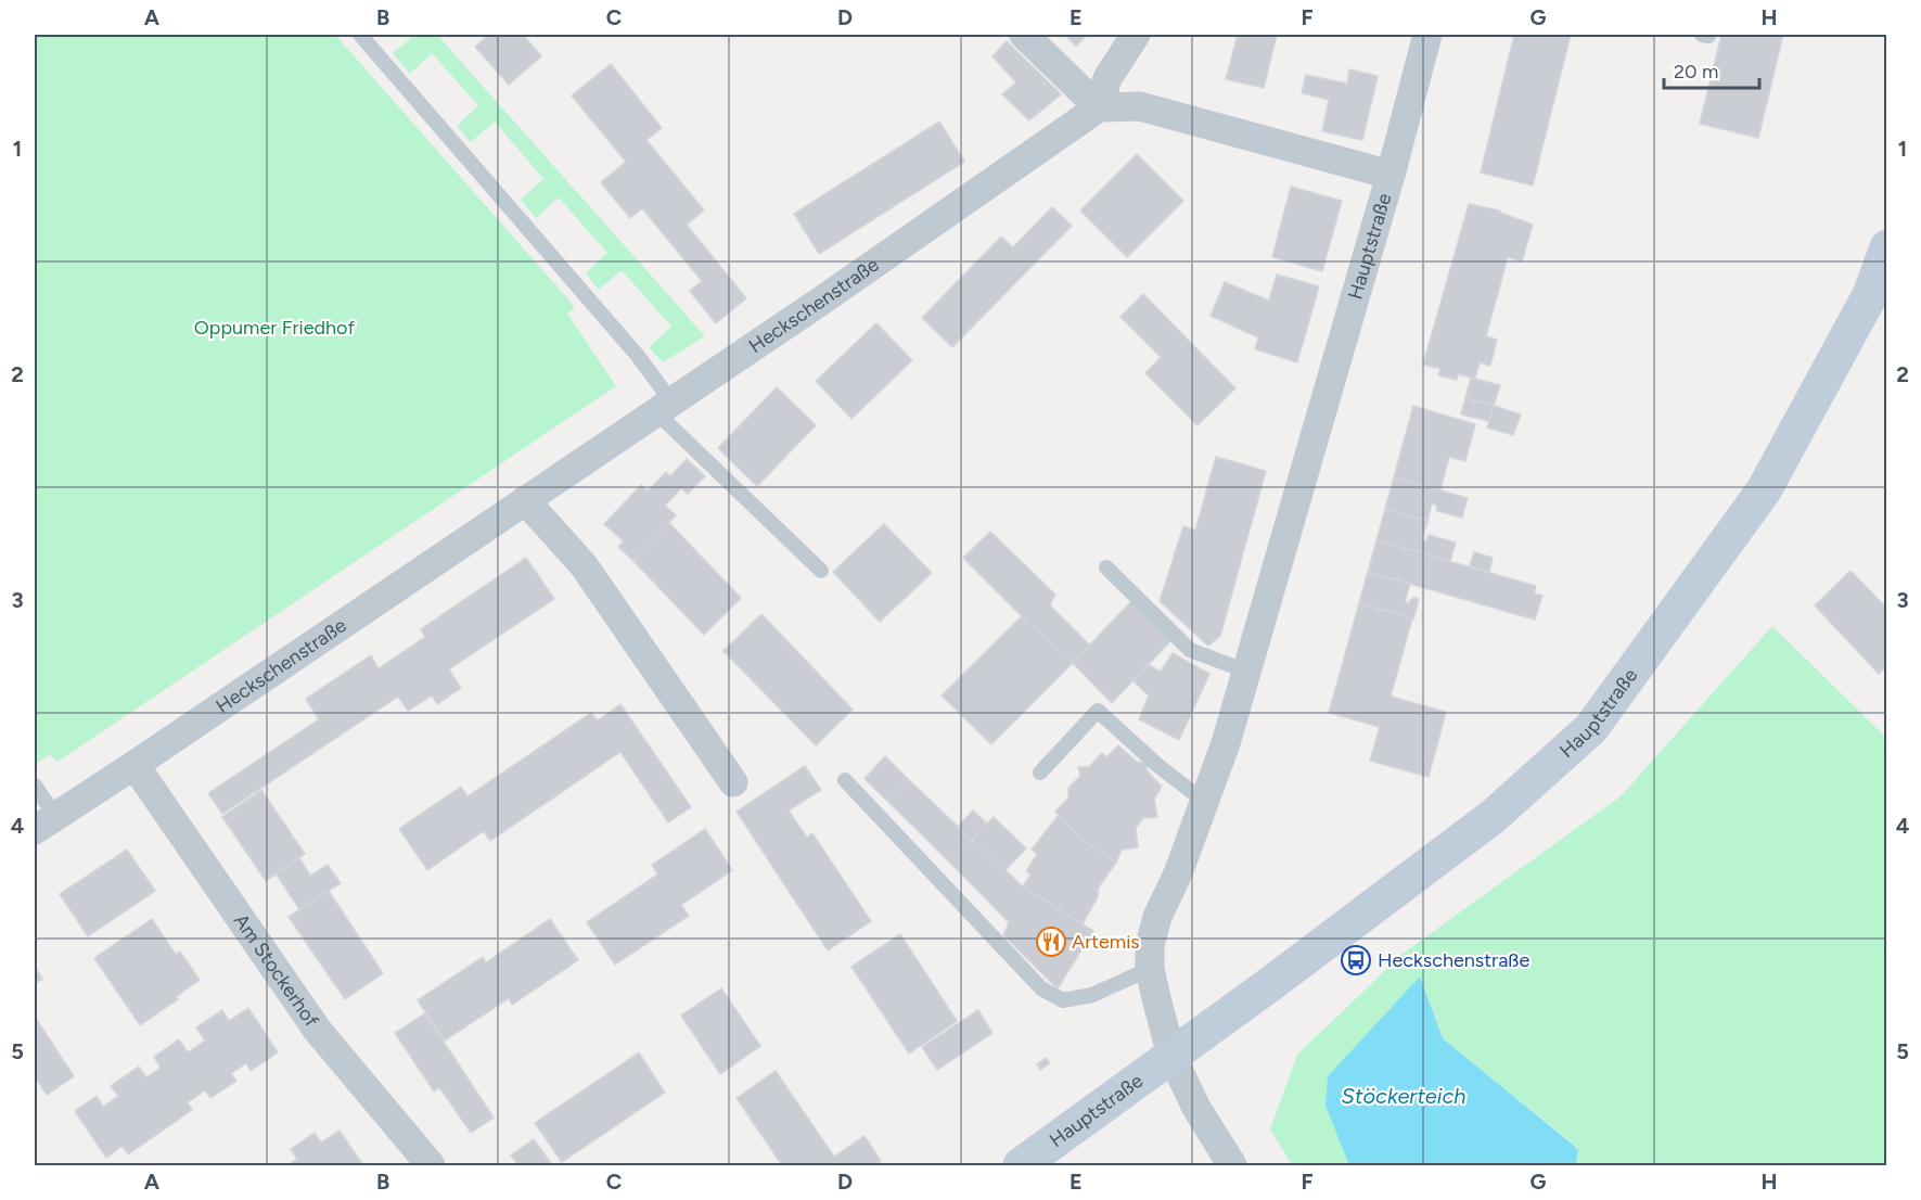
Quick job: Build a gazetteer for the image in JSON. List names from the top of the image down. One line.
{"streets":{"main road":["Hauptstraße"],"street":["Heckschenstraße","Am Stockerhof"]},"crossings":[["Heckschenstraße","Am Stockerhof"]],"water":["Stöckerteich"],"parks":["Oppumer Friedhof"],"places":{"restaurant":["Artemis"],"bus stop":["Heckschenstraße"]},"scale_bar":"20 m","grid":{"columns":["A","B","C","D","E","F","G","H"],"rows":["1","2","3","4","5"]}}
